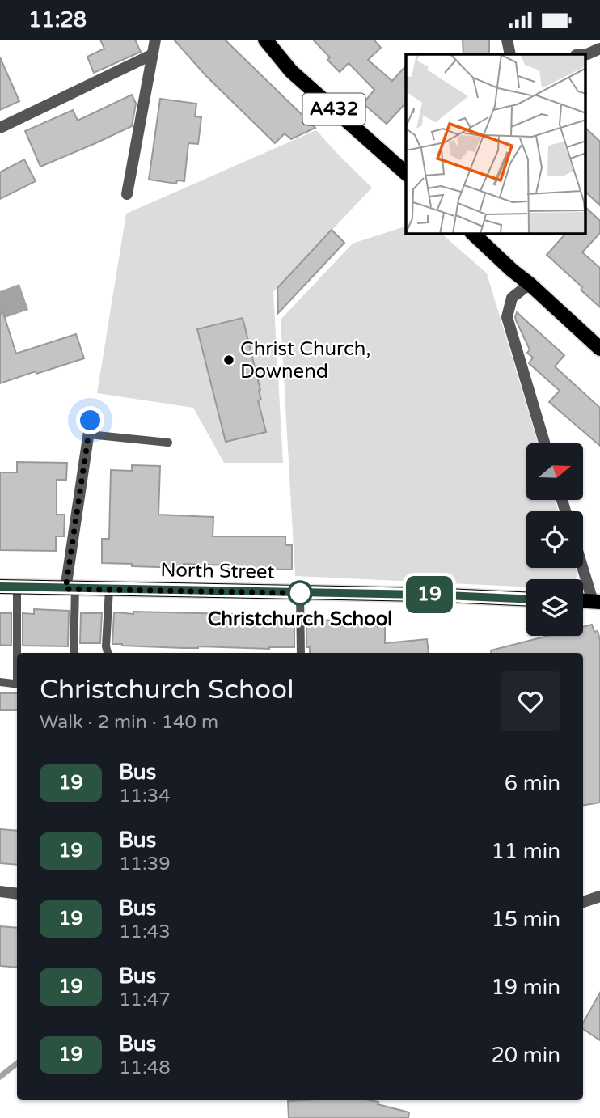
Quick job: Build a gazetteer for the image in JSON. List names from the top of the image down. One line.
{"streets":{"main road":["A432","North Street"]},"places":["Christ Church, Downend","Christchurch School"],"lines":["bus line 19"],"north":"right","page":{"status":"11:28","on_map":"19","heading":["Christchurch School","Walk · 2 min · 140 m"],"list":[{"mark":"19","name":"Bus","note":"11:34","value":"6 min"},{"mark":"19","name":"Bus","note":"11:39","value":"11 min"},{"mark":"19","name":"Bus","note":"11:43","value":"15 min"},{"mark":"19","name":"Bus","note":"11:47","value":"19 min"},{"mark":"19","name":"Bus","note":"11:48","value":"20 min"}]}}
